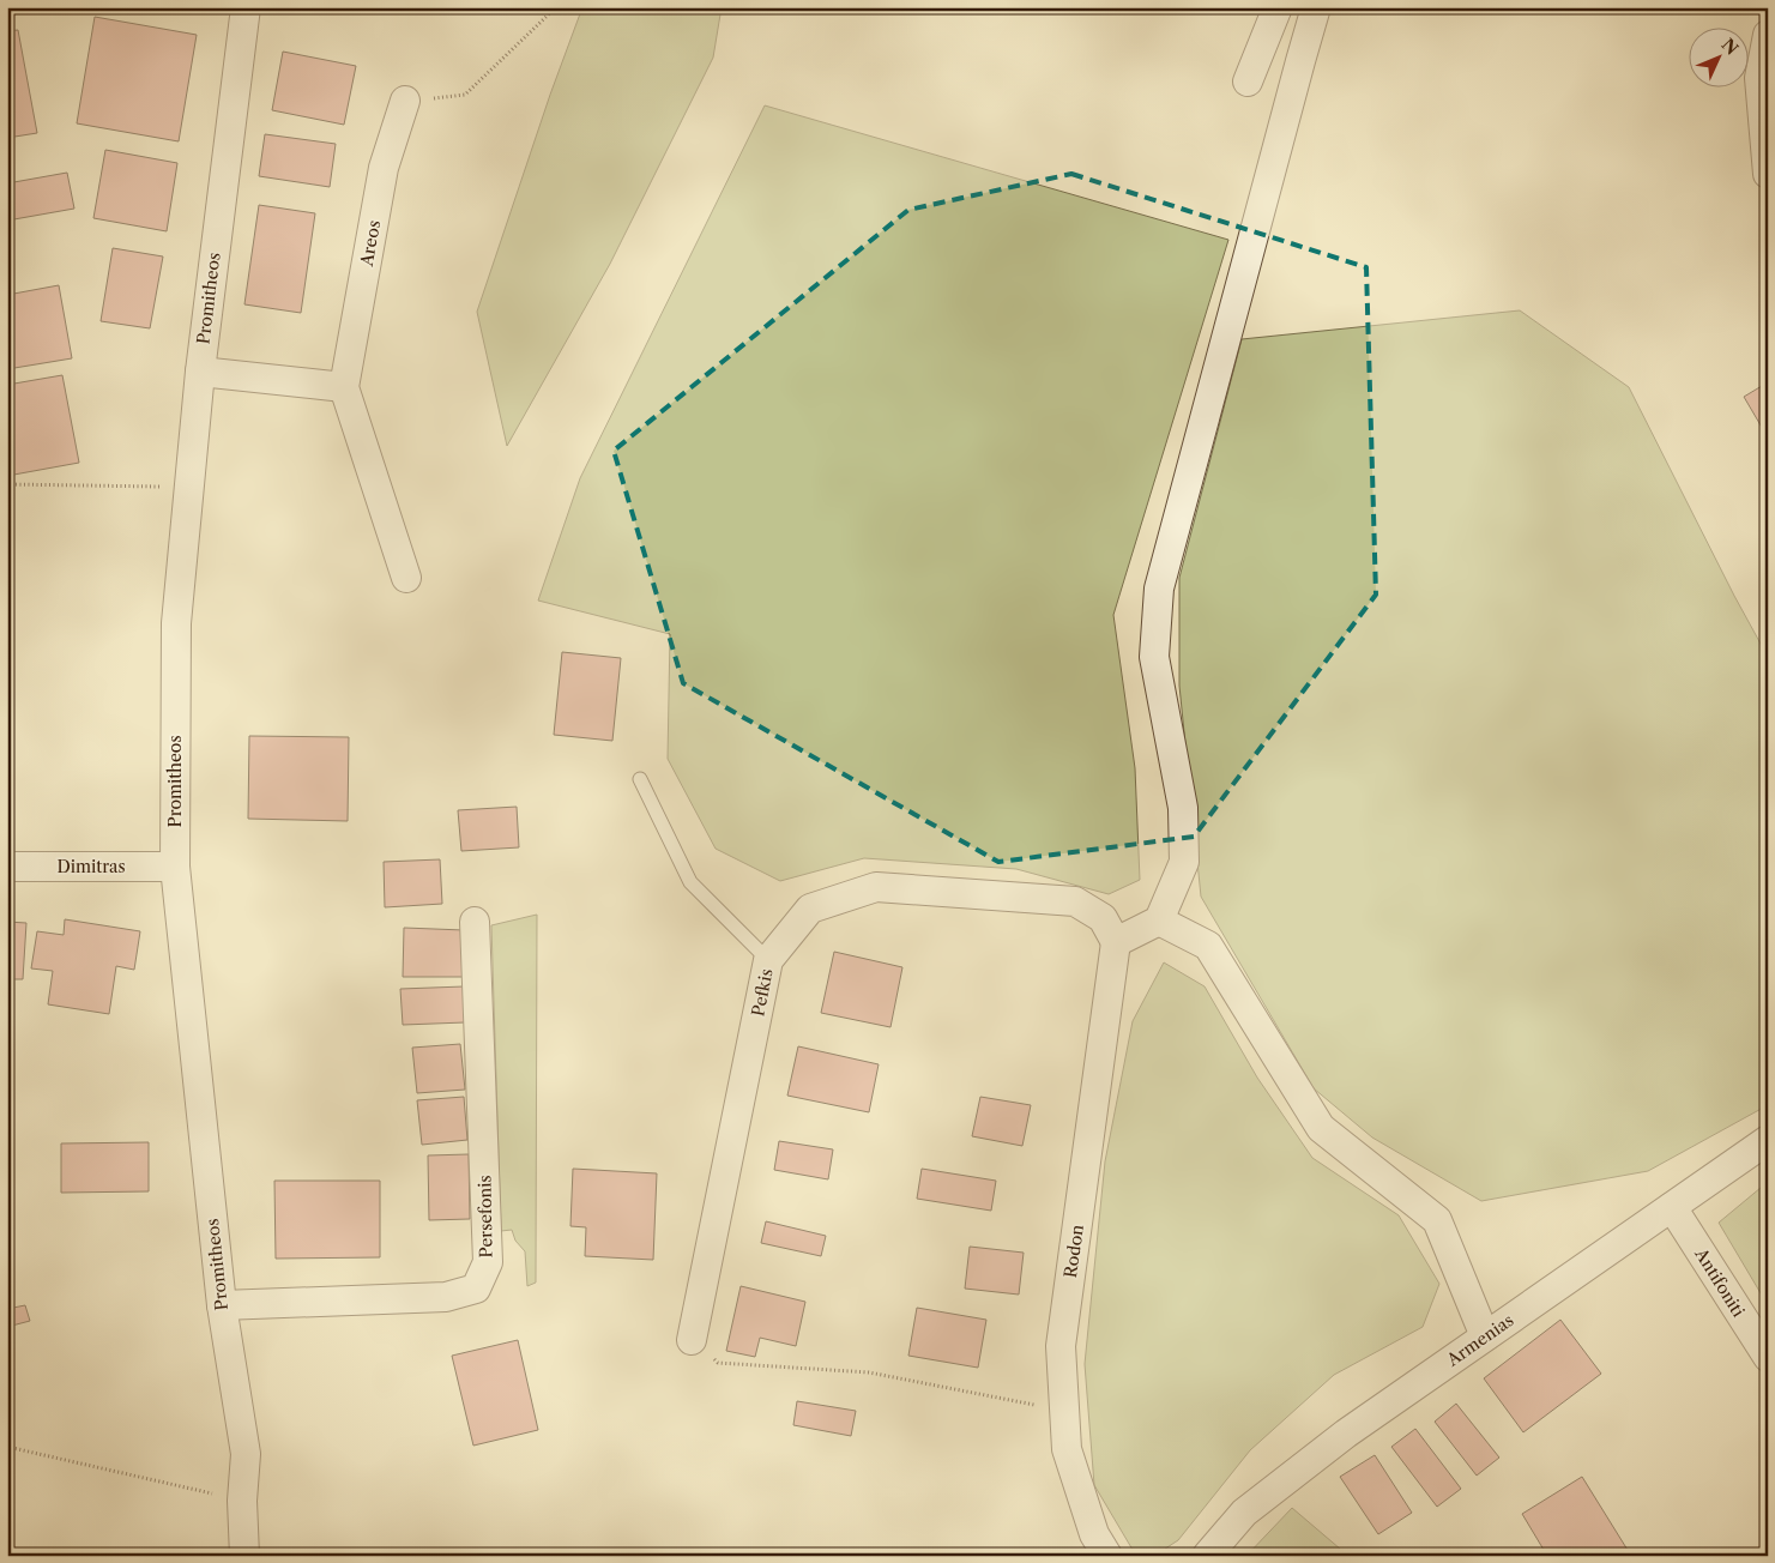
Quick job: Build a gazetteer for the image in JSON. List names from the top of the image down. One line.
{"streets":{"street":["Areos","Promitheos","Dimitras","Pefkis","Persefonis","Rodon","Antifoniti","Armenias"]},"crossings":[["Promitheos","Dimitras"],["Promitheos","Persefonis"],["Pefkis","Rodon"],["Antifoniti","Armenias"]],"north":"top right"}
